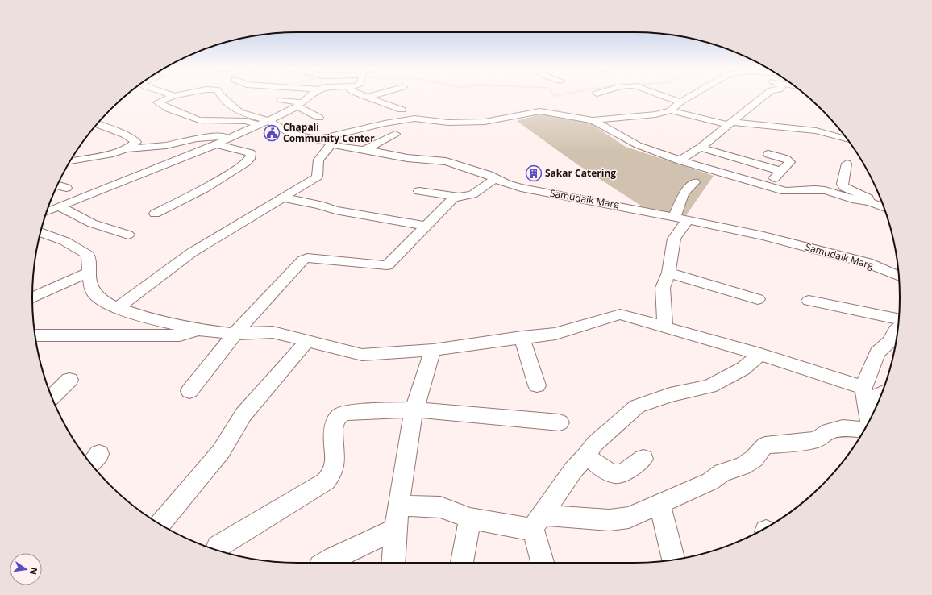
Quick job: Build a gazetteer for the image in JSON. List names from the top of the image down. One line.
{"streets":{"street":["Samudaik Marg"]},"places":{"public building":["Chapali Community Center"],"building":["Sakar Catering"]},"north":"right"}
